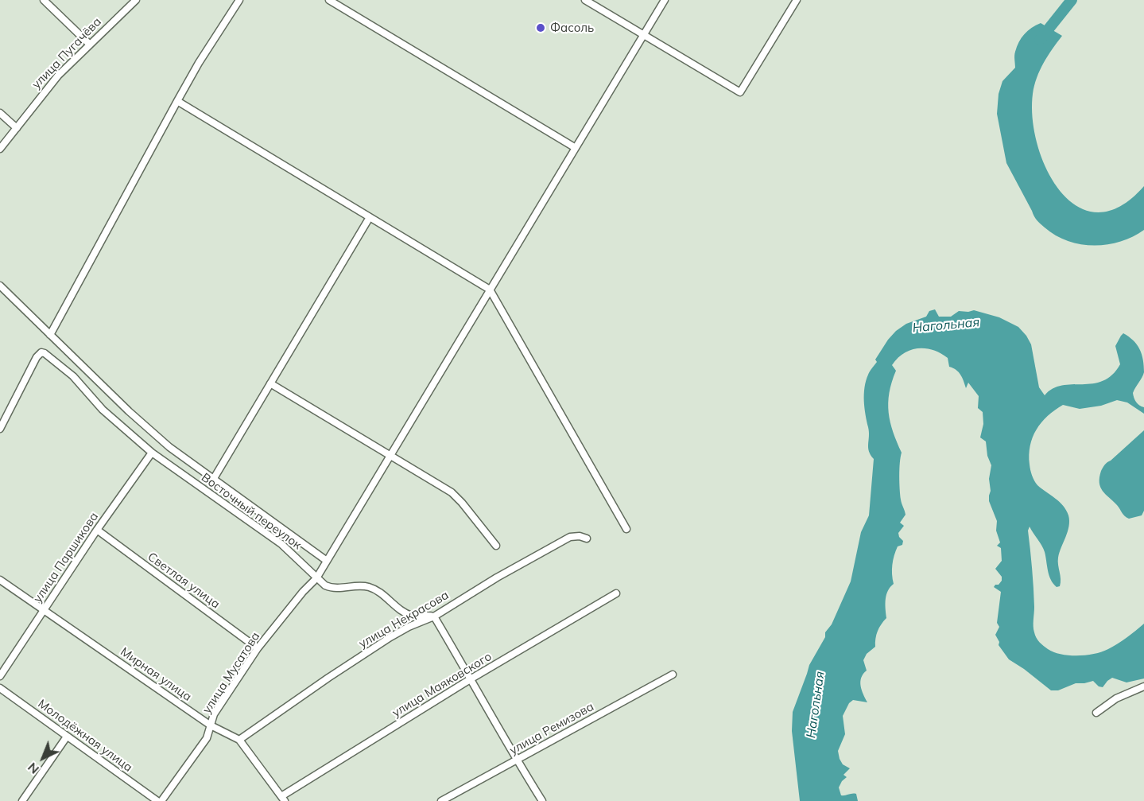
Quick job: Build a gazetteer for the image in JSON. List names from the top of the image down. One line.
{"streets":{"street":["улица Пугачёва","Восточный переулок","улица Паршикова","Светлая улица","улица Некрасова","улица Мусатова","Мирная улица","улица Маяковского","улица Ремизова","Молодёжная улица"]},"crossings":[["Восточный переулок","улица Паршикова"],["Восточный переулок","улица Некрасова"],["Восточный переулок","улица Мусатова"],["улица Паршикова","Светлая улица"],["улица Паршикова","Мирная улица"],["Светлая улица","улица Мусатова"],["улица Некрасова","Мирная улица"],["улица Мусатова","Мирная улица"],["Мирная улица","улица Маяковского"]],"water":["Нагольная"],"places":["Фасоль"],"north":"bottom left"}
